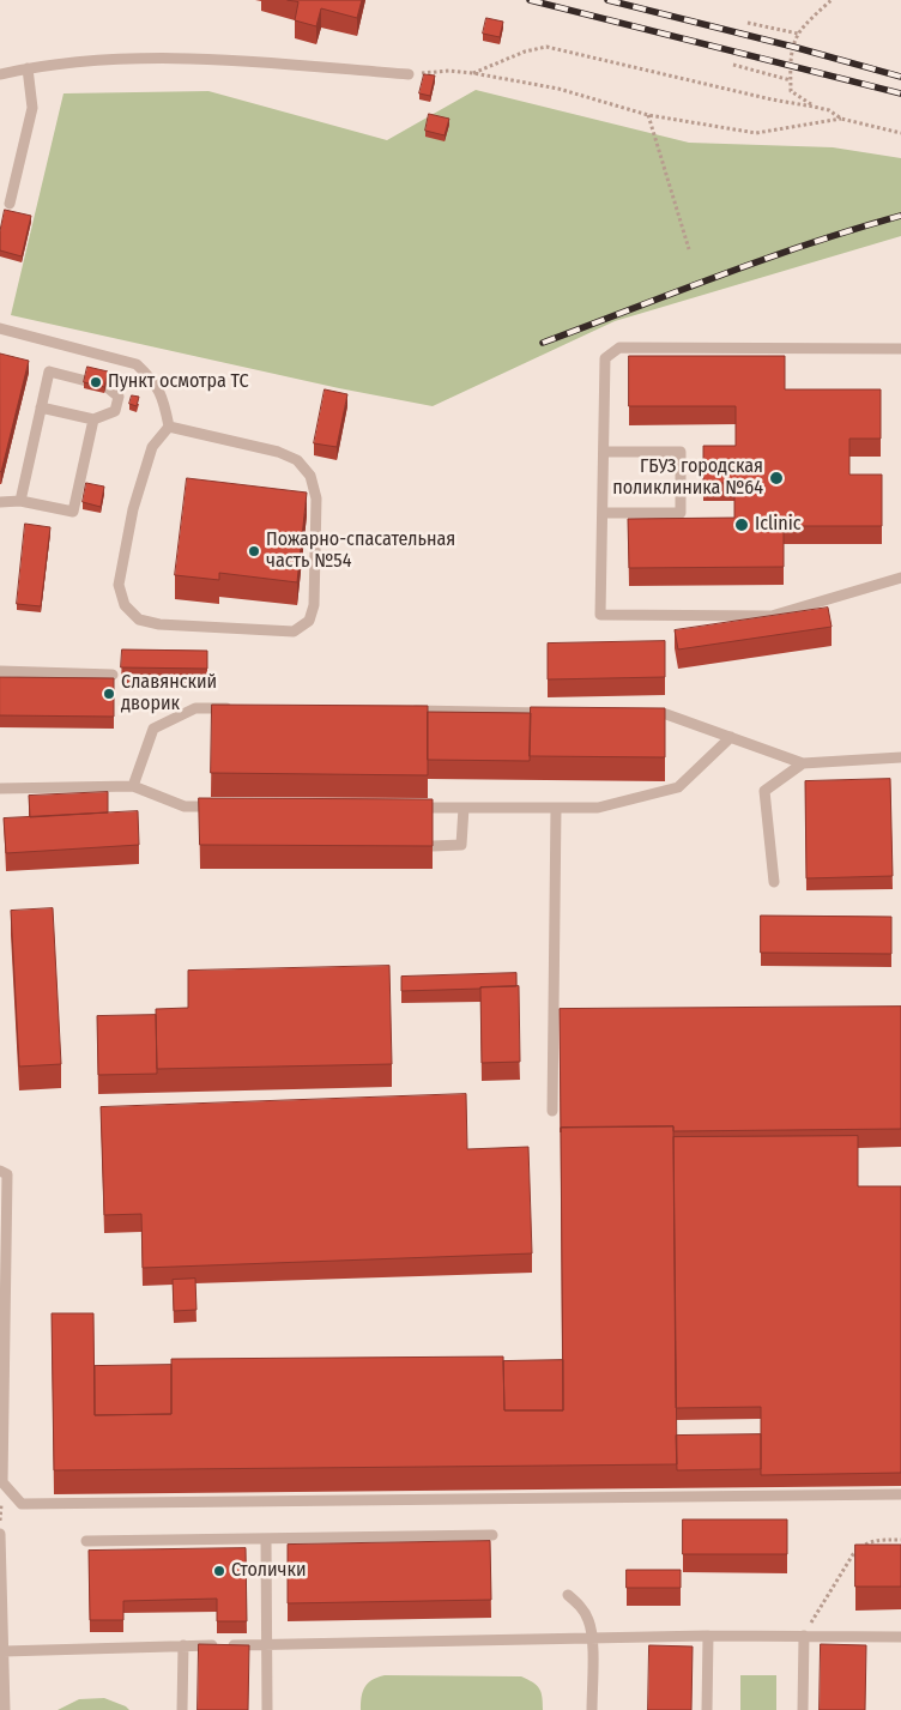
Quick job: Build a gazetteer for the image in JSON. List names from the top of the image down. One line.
{"places":["Пункт осмотра ТС","ГБУЗ городская поликлиника №64","Iclinic","Пожарно-спасательная часть №54","Славянский дворик","Столички"]}
